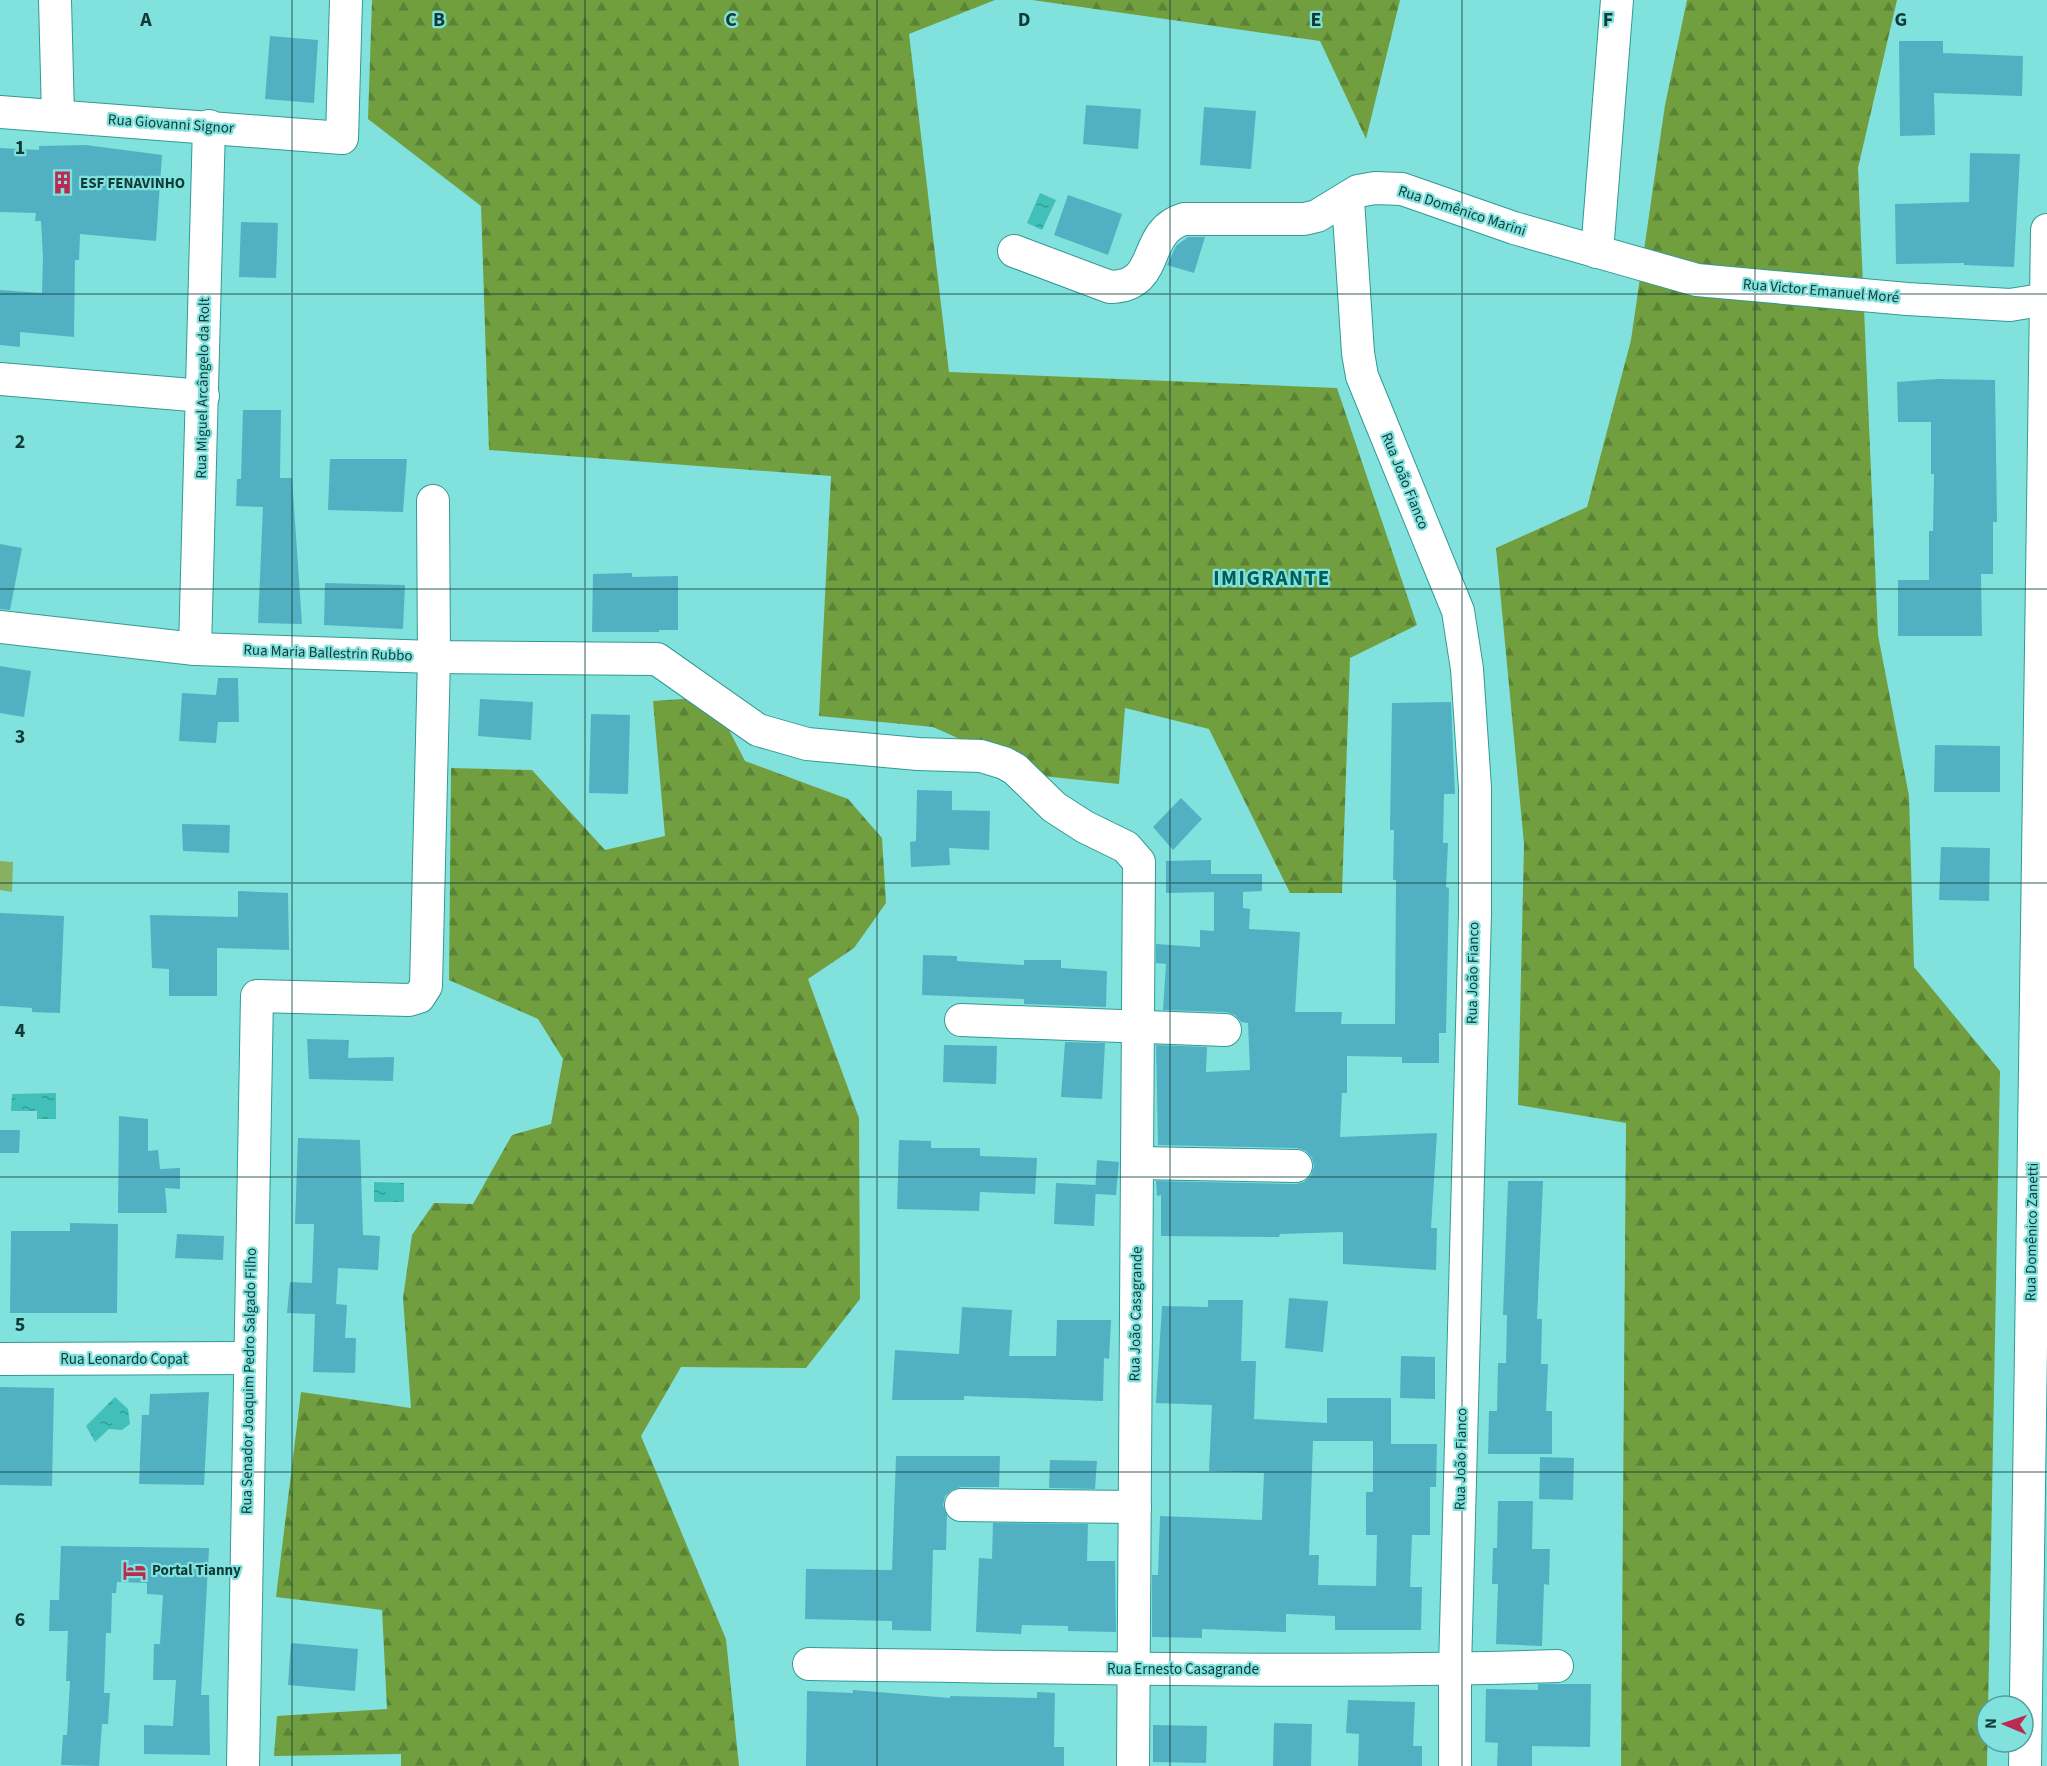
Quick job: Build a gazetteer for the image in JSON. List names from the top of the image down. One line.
{"streets":{"street":["Rua Giovanni Signor","Rua Domênico Marini","Rua Victor Emanuel Moré","Rua Miguel Arcângelo da Rolt","Rua João Fianco","Rua Maria Ballestrin Rubbo","Rua Domênico Zanetti","Rua João Casagrande","Rua Leonardo Copat","Rua Senador Joaquim Pedro Salgado Filho","Rua Ernesto Casagrande"]},"crossings":[["Rua Giovanni Signor","Rua Miguel Arcângelo da Rolt"],["Rua Domênico Marini","Rua Victor Emanuel Moré"],["Rua Domênico Marini","Rua João Fianco"],["Rua Victor Emanuel Moré","Rua Domênico Zanetti"],["Rua Miguel Arcângelo da Rolt","Rua Maria Ballestrin Rubbo"],["Rua João Fianco","Rua Ernesto Casagrande"],["Rua Maria Ballestrin Rubbo","Rua João Casagrande"],["Rua Maria Ballestrin Rubbo","Rua Senador Joaquim Pedro Salgado Filho"],["Rua João Casagrande","Rua Ernesto Casagrande"],["Rua Leonardo Copat","Rua Senador Joaquim Pedro Salgado Filho"]],"districts":["IMIGRANTE"],"places":{"building":["ESF FENAVINHO"],"hotel":["Portal Tianny"]},"north":"left","grid":{"columns":["A","B","C","D","E","F","G"],"rows":["1","2","3","4","5","6"]}}
